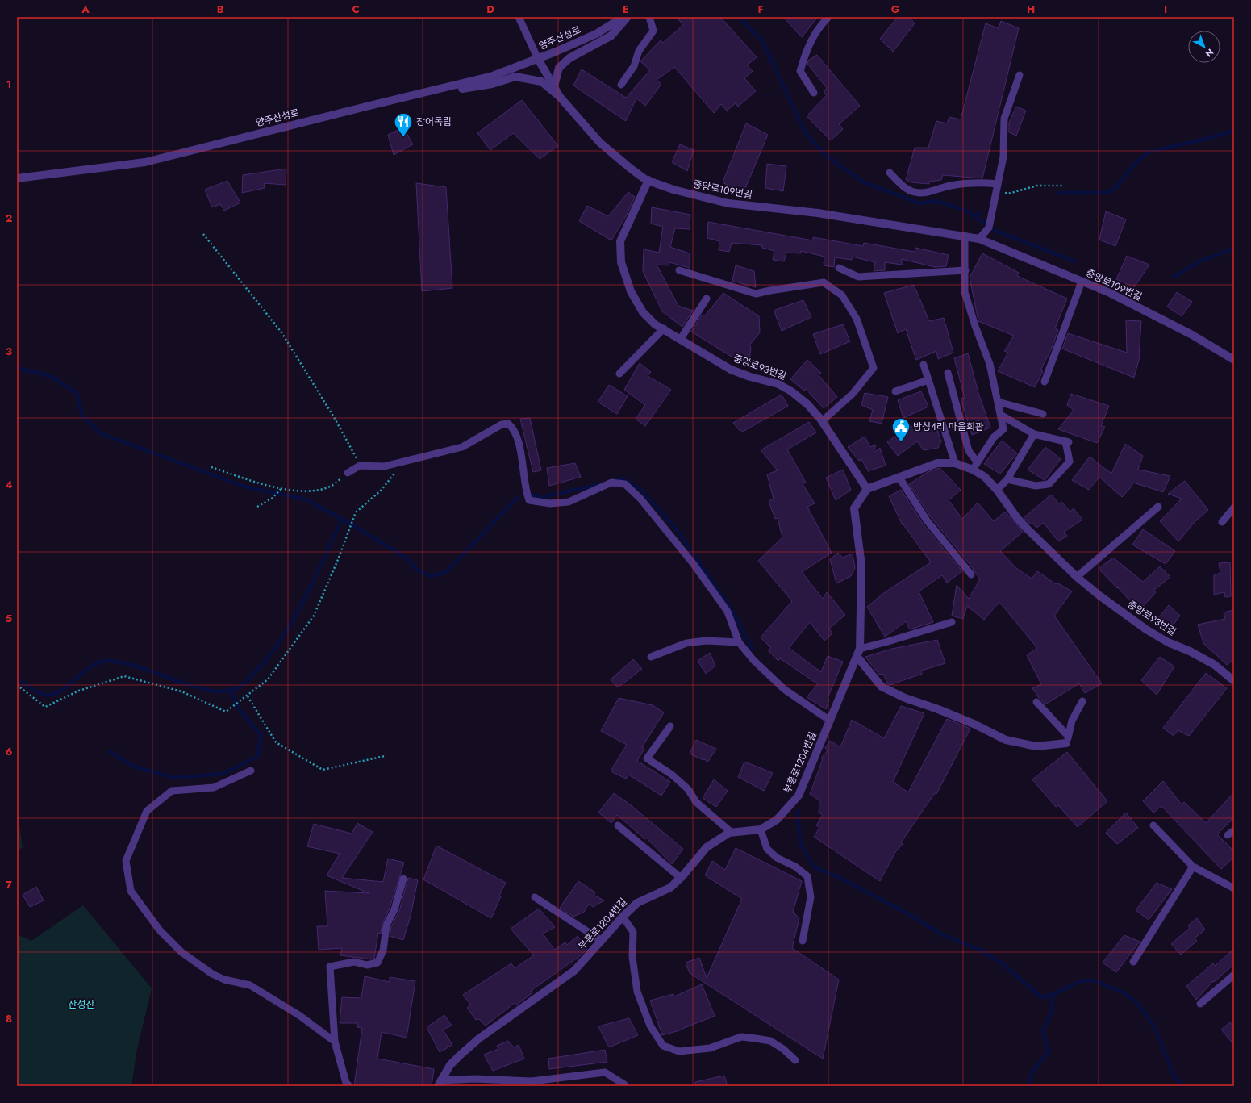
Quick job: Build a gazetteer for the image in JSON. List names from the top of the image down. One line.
{"streets":{"street":["양주산성로","중앙로109번길","중앙로93번길","부흥로1204번길"]},"crossings":[["양주산성로","중앙로109번길"],["중앙로109번길","중앙로93번길"],["중앙로93번길","부흥로1204번길"]],"parks":["산성산"],"places":{"restaurant":["장어독립"],"public building":["방성4리 마을회관"]},"north":"bottom right","grid":{"columns":["A","B","C","D","E","F","G","H","I"],"rows":["1","2","3","4","5","6","7","8"]}}
